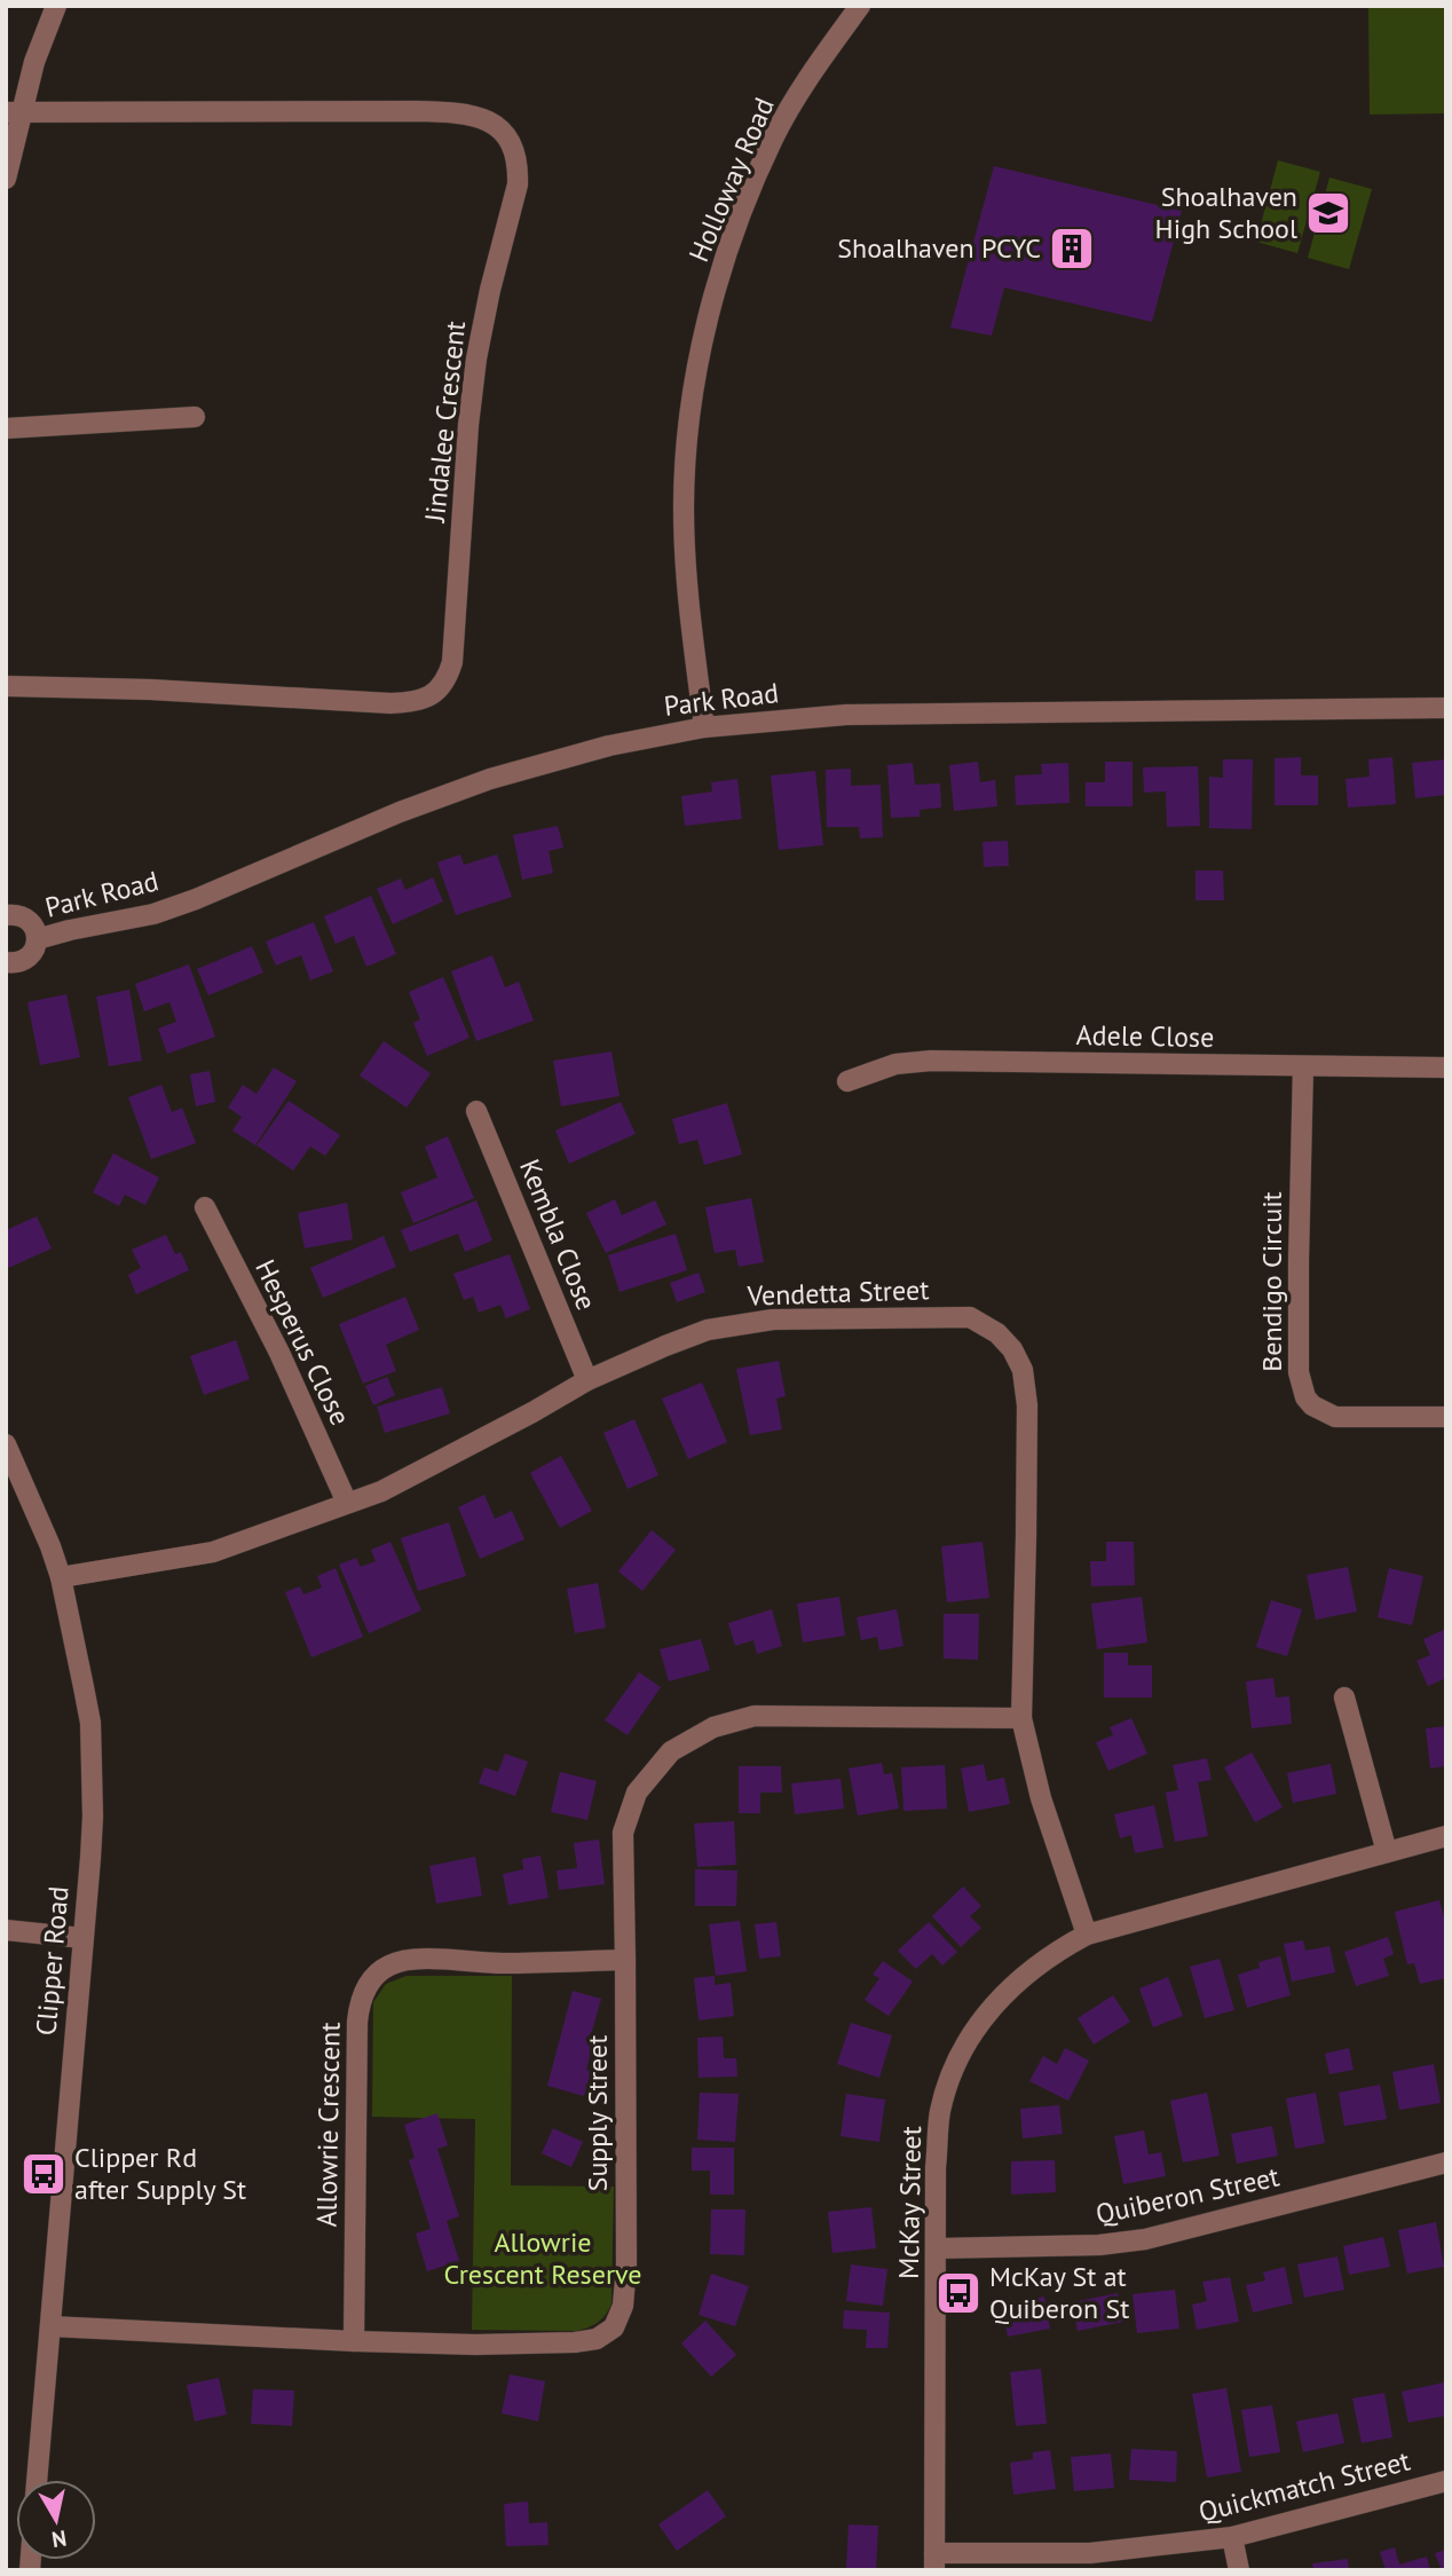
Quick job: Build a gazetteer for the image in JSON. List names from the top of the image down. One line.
{"streets":{"street":["Holloway Road","Jindalee Crescent","Park Road","Adele Close","Kembla Close","Bendigo Circuit","Vendetta Street","Hesperus Close","Clipper Road","Supply Street","Allowrie Crescent","Quiberon Street","McKay Street","Quickmatch Street"]},"crossings":[["Holloway Road","Park Road"],["Adele Close","Bendigo Circuit"],["Kembla Close","Vendetta Street"],["Vendetta Street","Hesperus Close"],["Vendetta Street","Clipper Road"],["Vendetta Street","Supply Street"],["Vendetta Street","McKay Street"],["Clipper Road","Supply Street"],["Supply Street","Allowrie Crescent"],["Quiberon Street","McKay Street"],["McKay Street","Quickmatch Street"]],"parks":["Allowrie Crescent Reserve"],"places":{"school or university":["Shoalhaven High School"],"building":["Shoalhaven PCYC"],"bus stop":["Clipper Rd after Supply St","McKay St at Quiberon St"]},"north":"bottom"}
